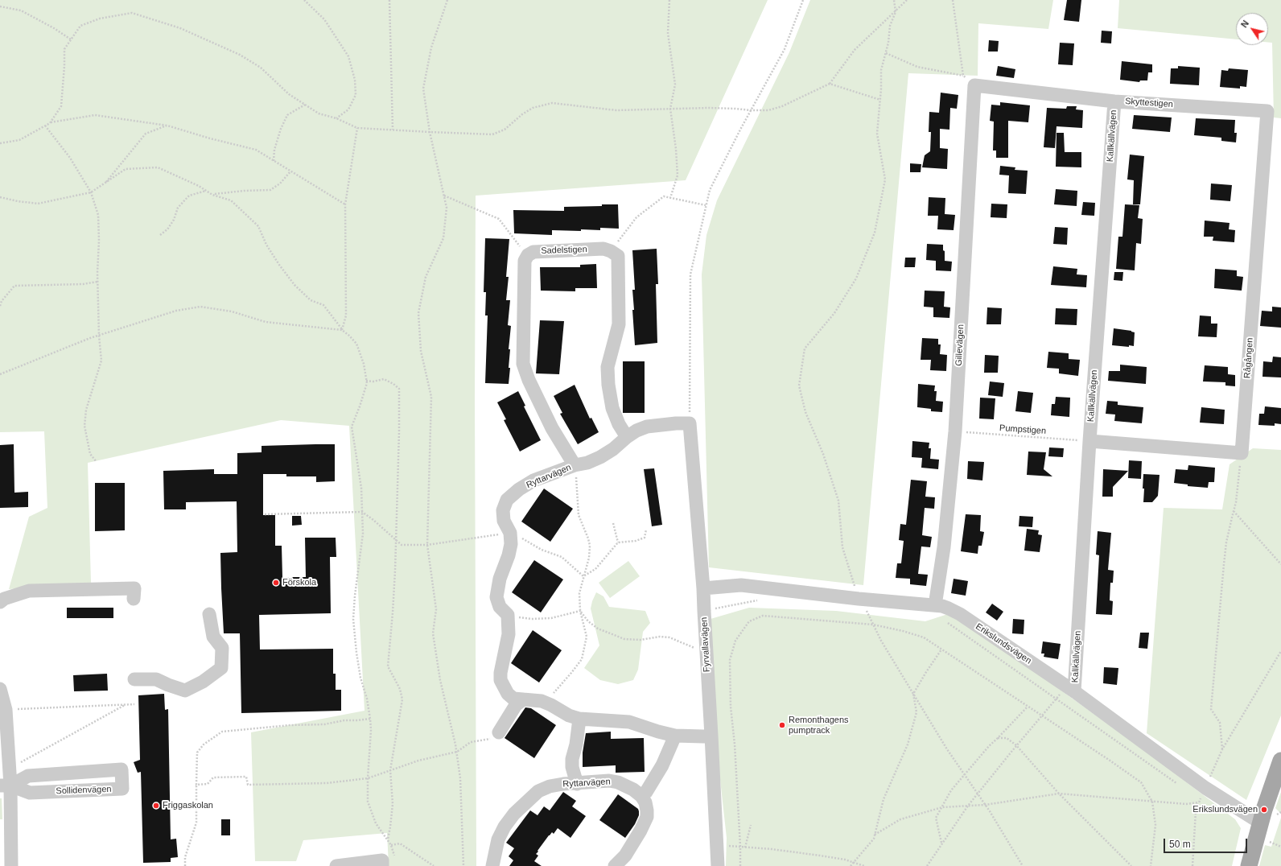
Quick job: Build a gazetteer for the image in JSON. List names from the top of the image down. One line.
{"streets":{"street":["Skyttestigen","Kallkällvägen","Sadelstigen","Gillevägen","Rågången","Ryttarvägen","Erikslundsvägen","Fyrvallavägen","Sollidenvägen"],"path":["Pumpstigen"]},"crossings":[["Skyttestigen","Kallkällvägen"],["Skyttestigen","Gillevägen"],["Skyttestigen","Rågången"],["Kallkällvägen","Pumpstigen"],["Kallkällvägen","Erikslundsvägen"],["Gillevägen","Pumpstigen"],["Gillevägen","Erikslundsvägen"],["Ryttarvägen","Fyrvallavägen"],["Erikslundsvägen","Fyrvallavägen"]],"places":["Förskola","Remonthagens pumptrack","Friggaskolan","Erikslundsvägen"],"scale_bar":"50 m","north":"top left"}
